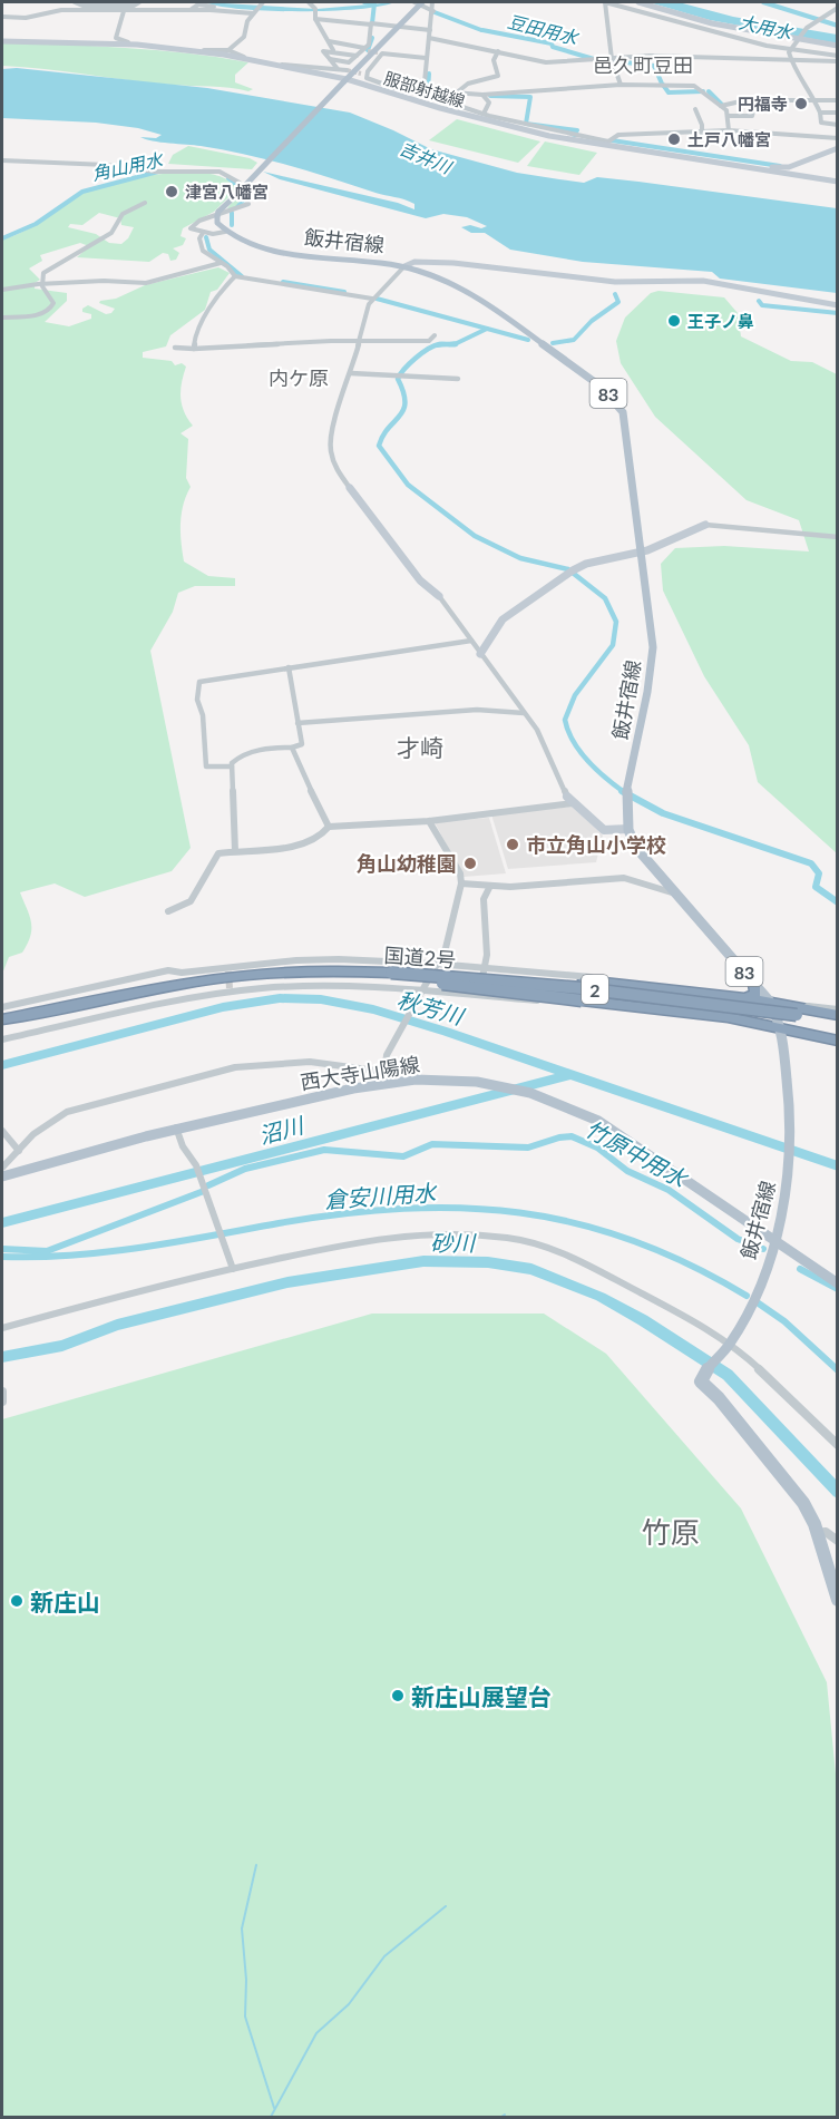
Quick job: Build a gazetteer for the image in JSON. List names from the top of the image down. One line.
{"streets":{"highway":["国道2号","2"],"main road":["飯井宿線","83","西大寺山陽線"],"street":["服部射越線"]},"crossings":[["飯井宿線","西大寺山陽線"]],"districts":["邑久町豆田","内ケ原","才崎","竹原"],"water":["大用水","豆田用水","吉井川","角山用水","秋芳川","沼川","竹原中用水","倉安川用水","砂川"],"places":["円福寺","土戸八幡宮","津宮八幡宮","王子ノ鼻","市立角山小学校","角山幼稚園","新庄山","新庄山展望台"]}
